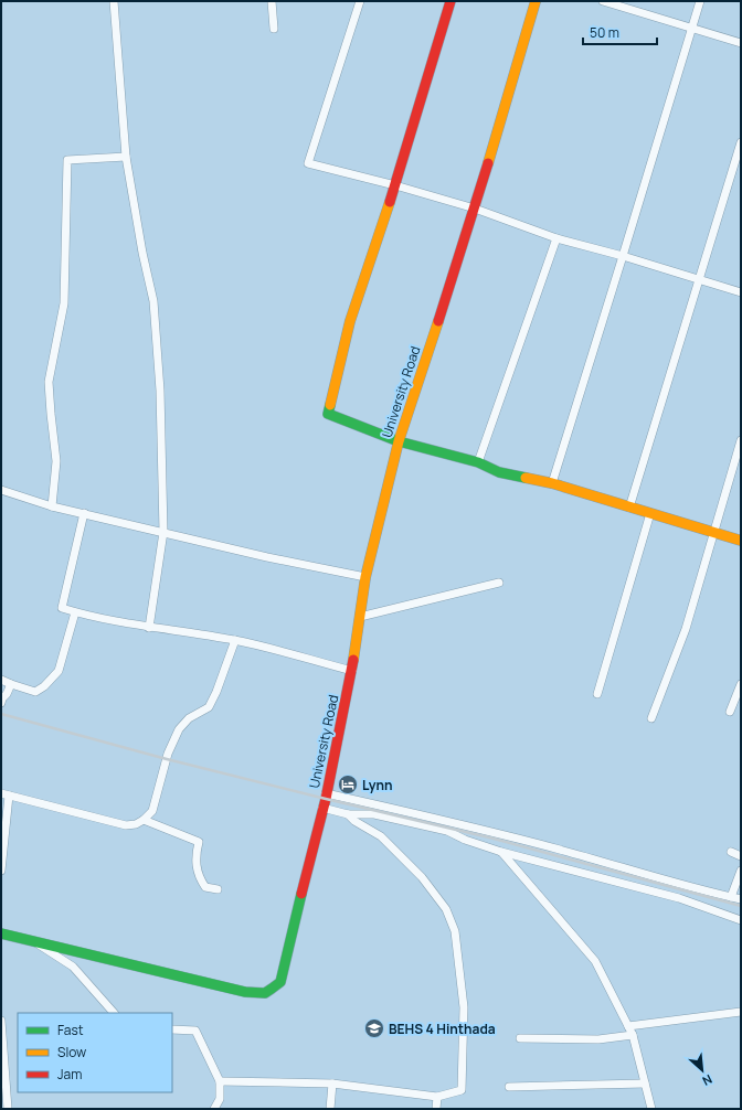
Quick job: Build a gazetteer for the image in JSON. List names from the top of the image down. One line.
{"streets":{"street":["University Road"]},"places":{"hotel":["Lynn"],"school or university":["BEHS 4 Hinthada"]},"legend":["Fast","Slow","Jam"],"scale_bar":"50 m","north":"bottom right"}
